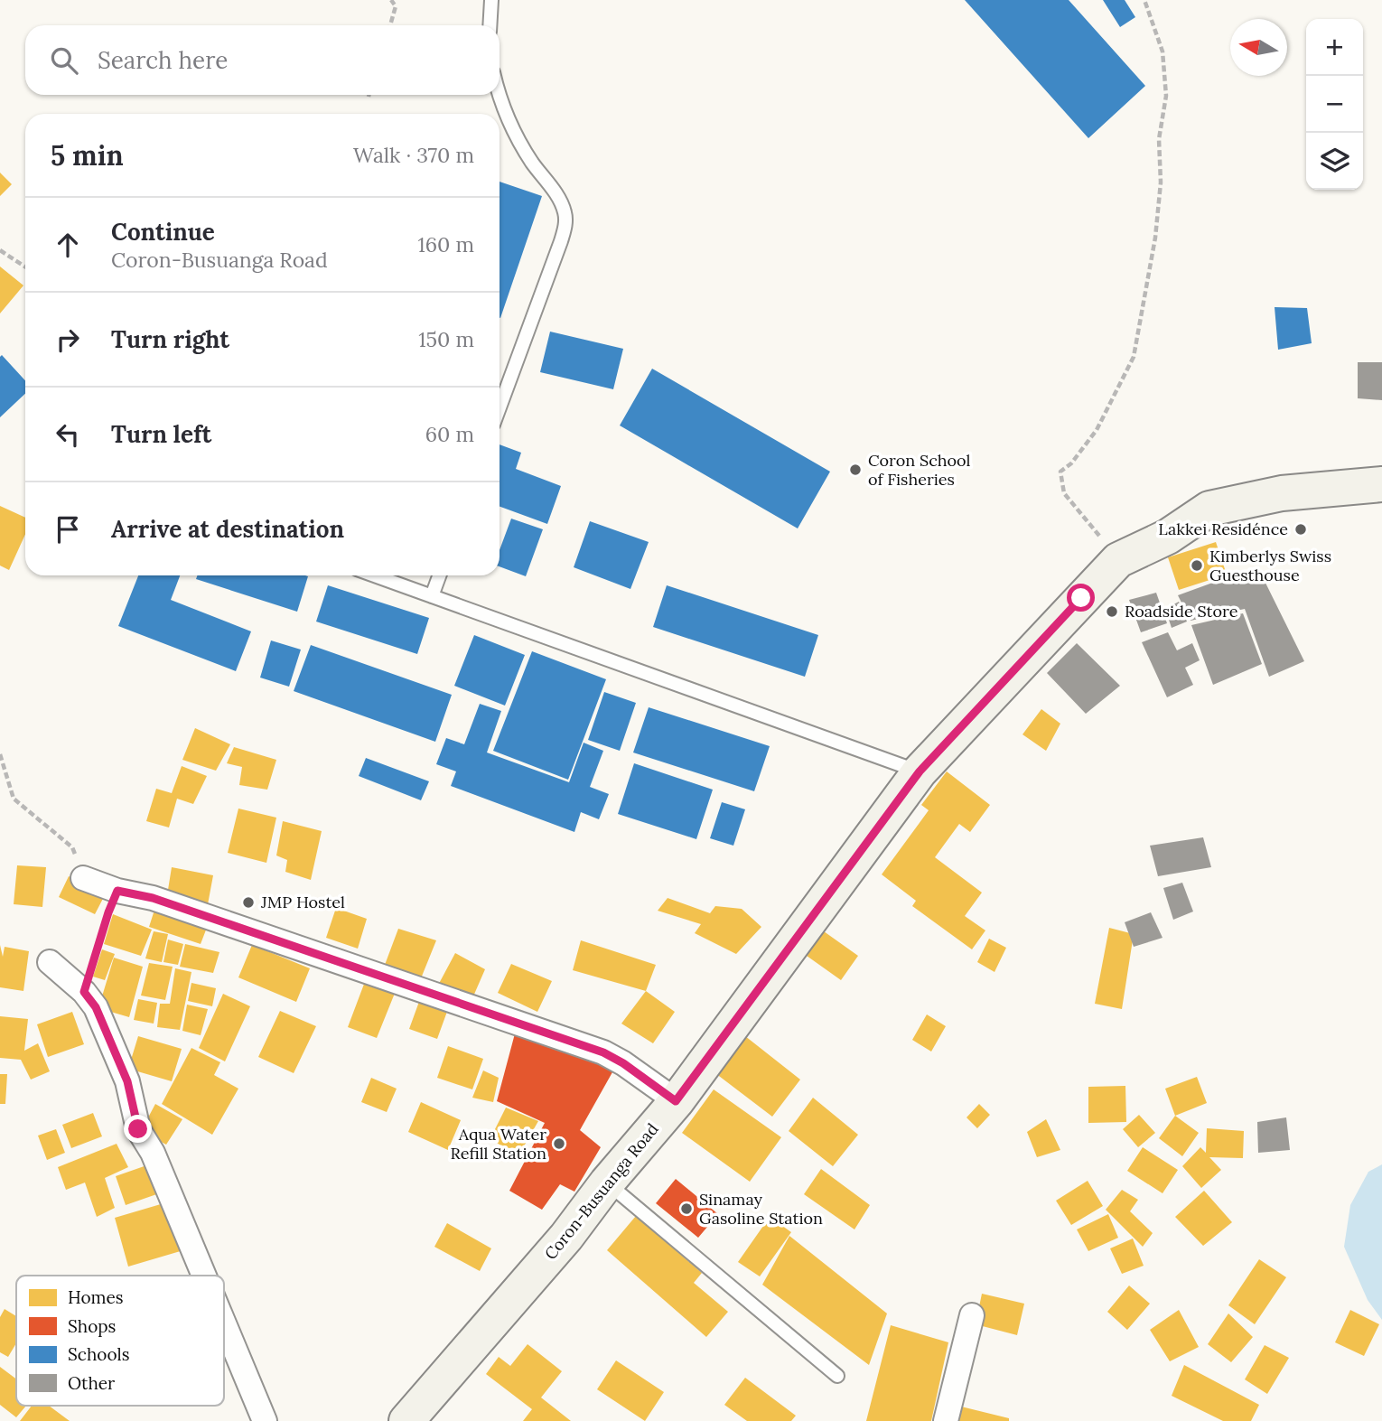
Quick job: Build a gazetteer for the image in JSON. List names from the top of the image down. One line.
{"streets":{"main road":["Coron-Busuanga Road"]},"places":["Coron School of Fisheries","Lakkei Residénce","Kimberlys Swiss Guesthouse","Roadside Store","JMP Hostel","Aqua Water Refill Station","Sinamay Gasoline Station"],"legend":["Homes","Shops","Schools","Other"],"north":"left","page":{"map_buttons":["+","−"],"search":"Search here","heading":["5 min","Walk · 370 m"],"list":[["Continue","Coron-Busuanga Road","160 m"],["Turn right","150 m"],["Turn left","60 m"],"Arrive at destination"]}}
